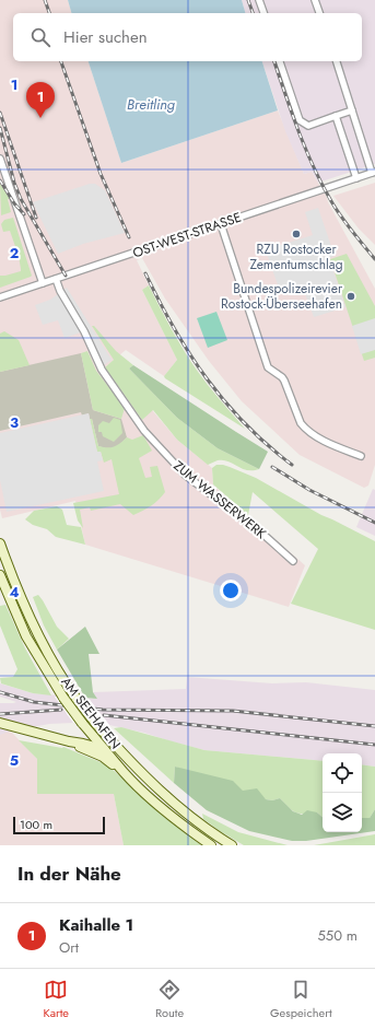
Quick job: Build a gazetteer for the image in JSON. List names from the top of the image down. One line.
{"streets":{"street":["OST-WEST-STRASSE","ZUM WASSERWERK","AM SEEHAFEN"]},"crossings":[["OST-WEST-STRASSE","ZUM WASSERWERK"]],"water":["Breitling"],"places":["RZU Rostocker Zementumschlag","Bundespolizeirevier Rostock-Überseehafen"],"scale_bar":"100 m","page":{"search":"Hier suchen","pins":"1","scale":"100 m","heading":"In der Nähe","list":[{"mark":"1","name":"Kaihalle 1","note":"Ort","value":"550 m"}],"nav":["Karte","Route","Gespeichert"]},"grid":{"rows":["1","2","3","4","5"]}}
